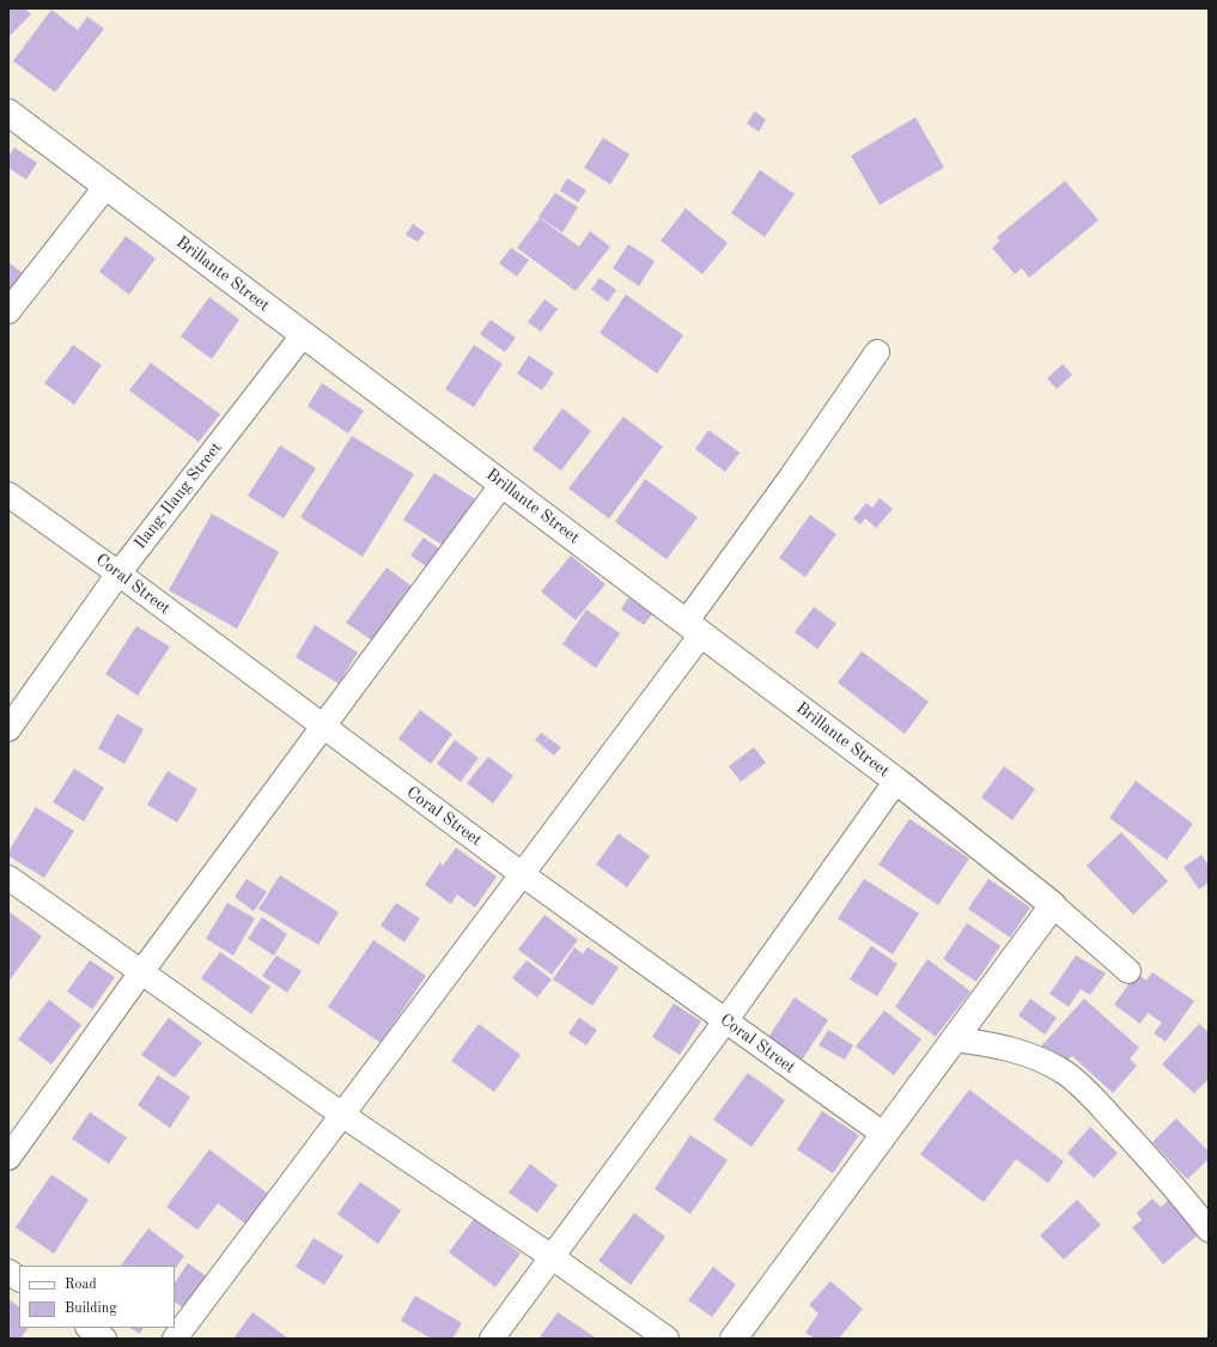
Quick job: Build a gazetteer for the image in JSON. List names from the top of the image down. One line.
{"streets":{"street":["Brillante Street","Ilang-Ilang Street","Coral Street"]},"crossings":[["Brillante Street","Ilang-Ilang Street"],["Ilang-Ilang Street","Coral Street"]],"legend":["Road","Building"]}
